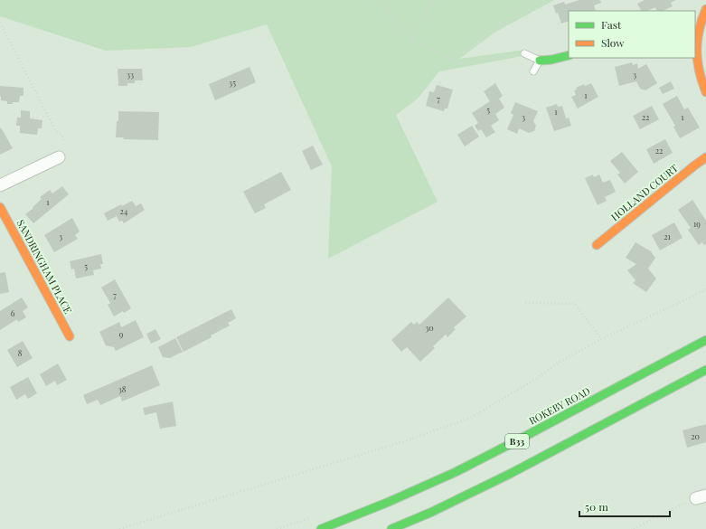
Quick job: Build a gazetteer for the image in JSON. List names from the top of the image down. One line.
{"streets":{"main road":["HOLLAND COURT","SANDRINGHAM PLACE","ROKEBY ROAD","B33"]},"house_numbers":["33","3","35","1","7","5","1","3","22","1","22","1","24","19","3","21","5","7","6","30","9","8","38","20"],"legend":["Fast","Slow"],"scale_bar":"50 m"}
